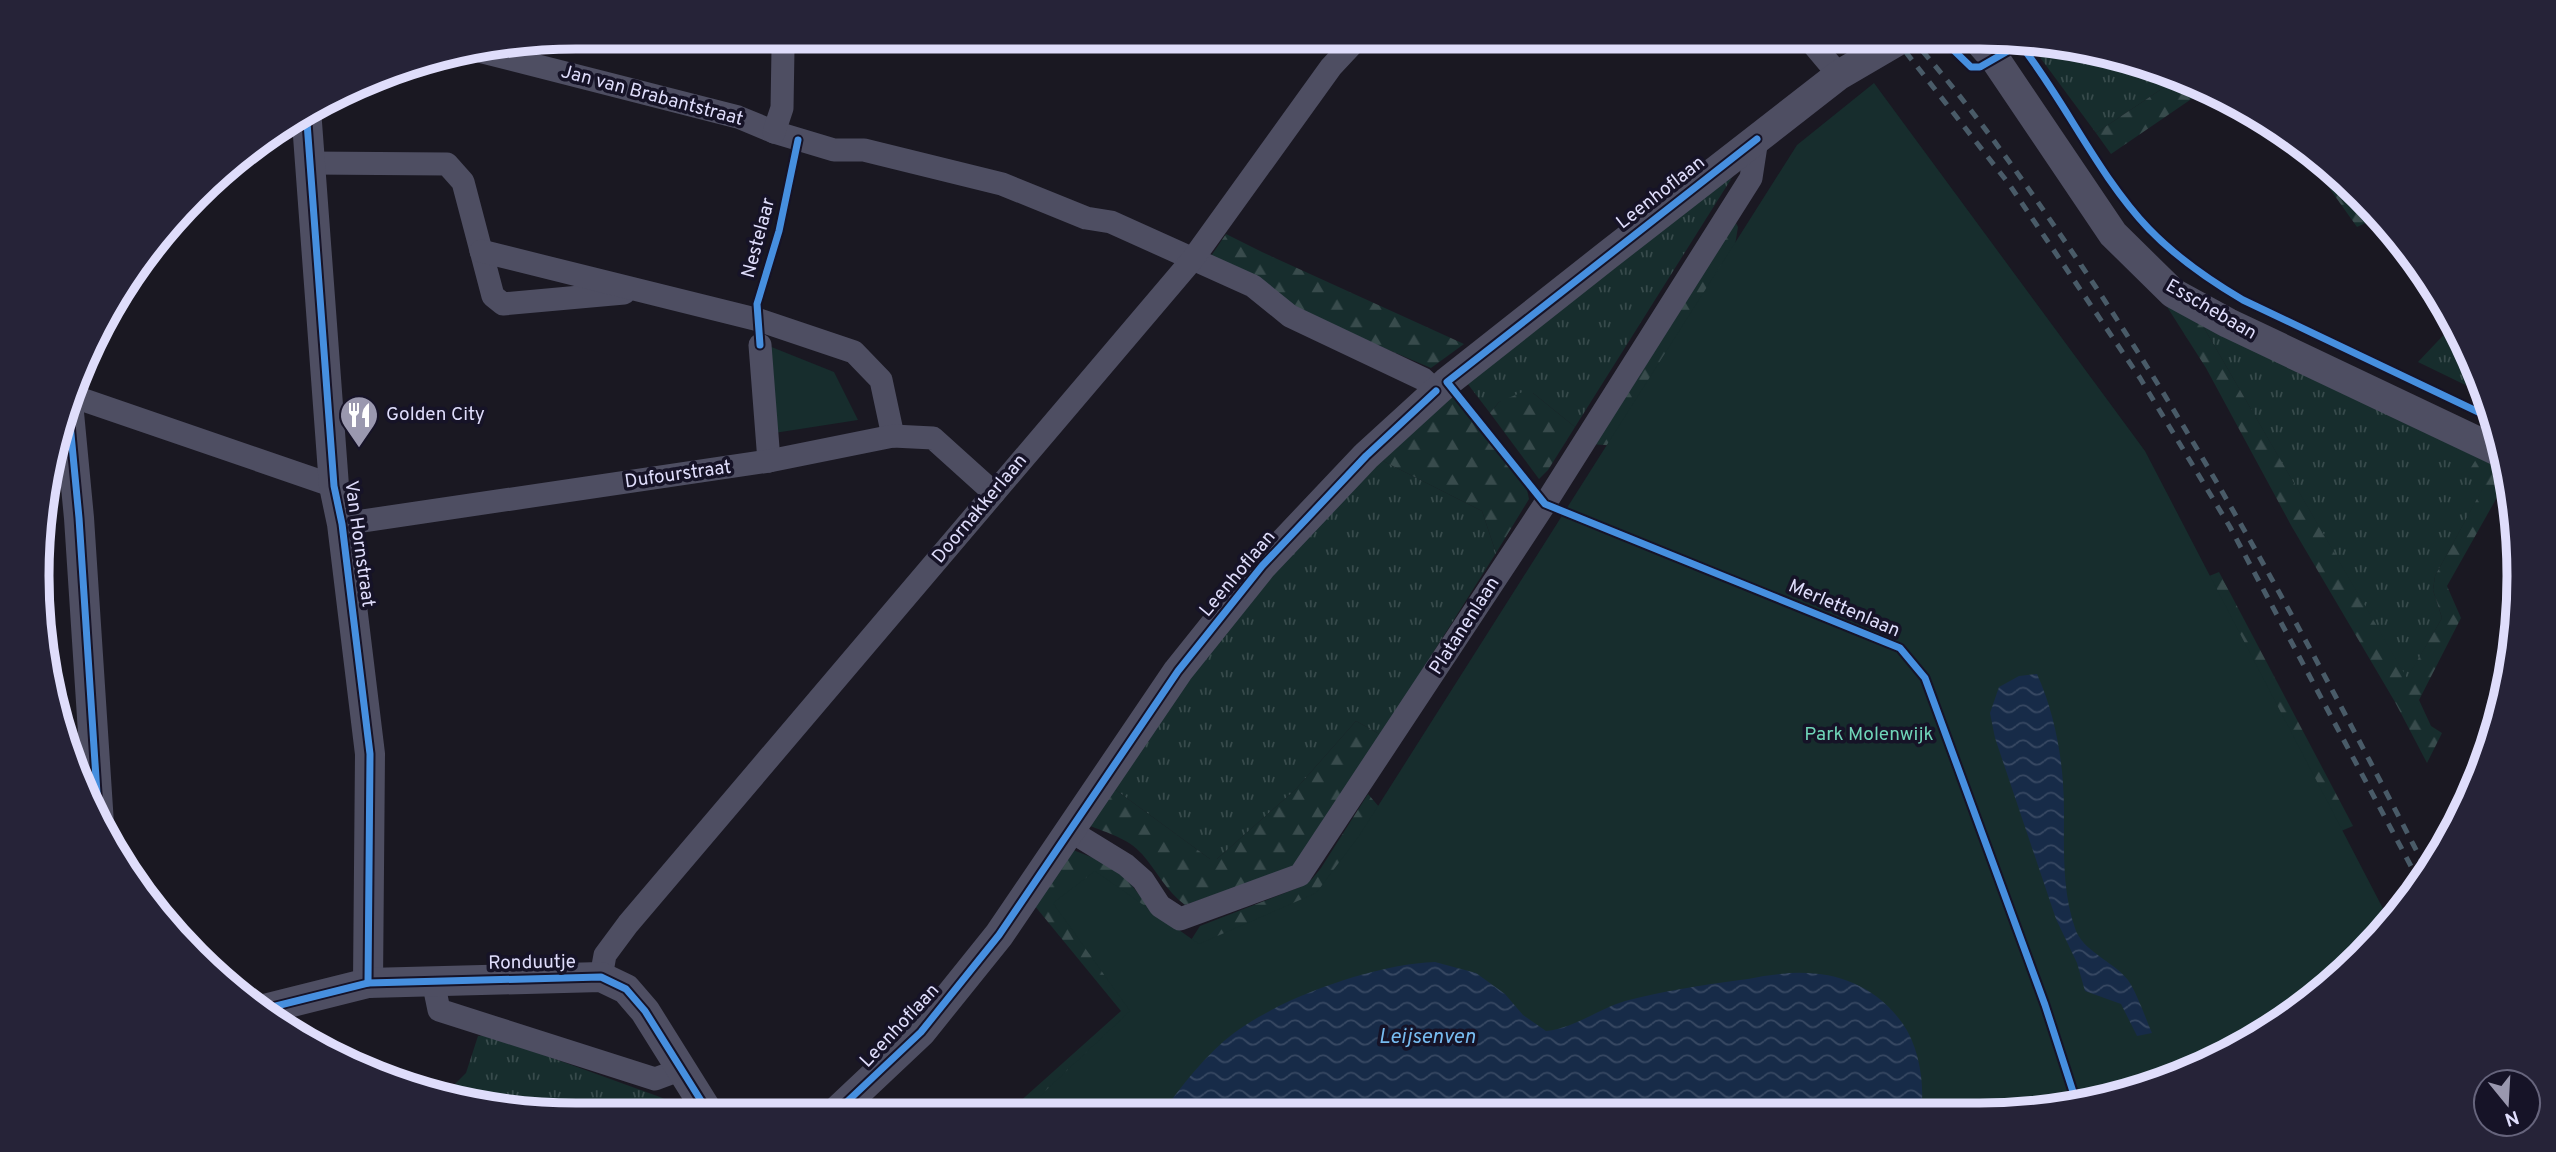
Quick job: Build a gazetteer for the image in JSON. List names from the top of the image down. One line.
{"streets":{"street":["Jan van Brabantstraat","Leenhoflaan","Esschebaan","Dufourstraat","Doornakkerlaan","Van Hornstraat","Platanenlaan","Ronduutje"],"cycle path":["Nestelaar","Merlettenlaan"]},"crossings":[["Jan van Brabantstraat","Leenhoflaan"],["Jan van Brabantstraat","Doornakkerlaan"],["Leenhoflaan","Platanenlaan"],["Dufourstraat","Doornakkerlaan"],["Dufourstraat","Van Hornstraat"],["Doornakkerlaan","Ronduutje"],["Van Hornstraat","Ronduutje"]],"water":["Leijsenven"],"parks":["Park Molenwijk"],"places":{"restaurant":["Golden City"]},"north":"bottom"}
